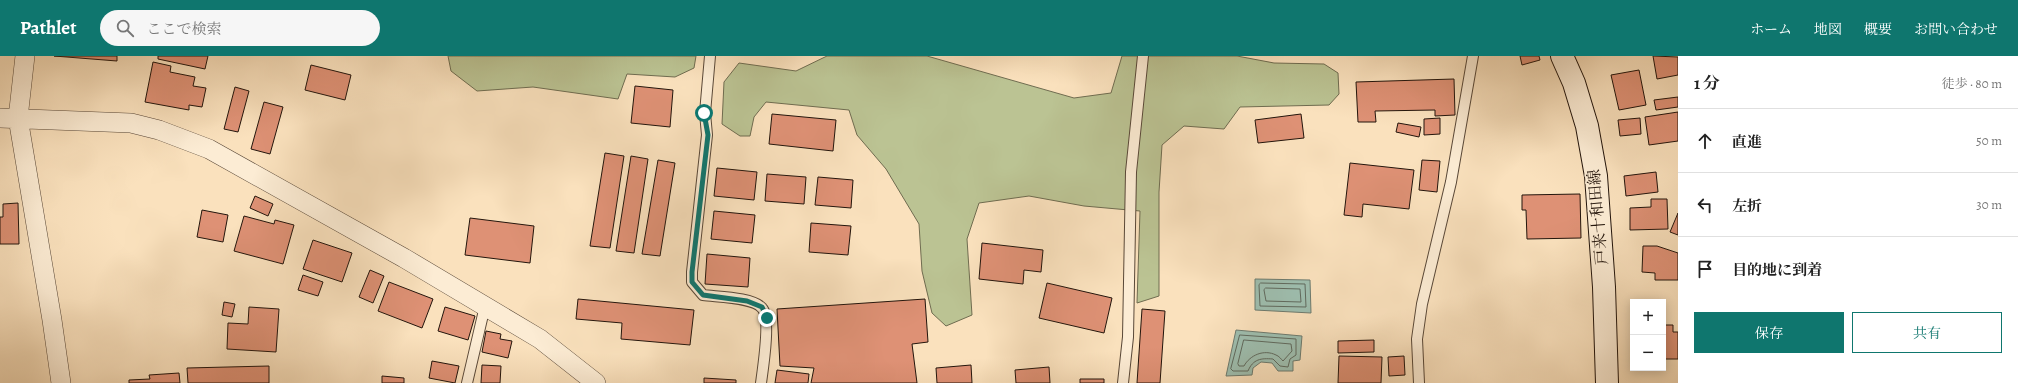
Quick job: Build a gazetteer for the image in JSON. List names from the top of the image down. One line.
{"streets":{"main road":["戸来十和田線"]},"page":{"header":"Pathlet","search":"ここで検索","nav":["ホーム","地図","概要","お問い合わせ"],"heading":["1 分","徒歩 · 80 m"],"list":[["直進","50 m"],["左折","30 m"],"目的地に到着"],"map_buttons":["+","−"],"buttons":["保存","共有"]}}
